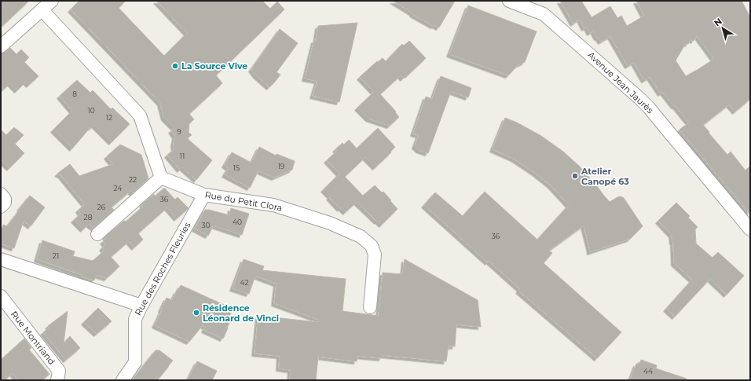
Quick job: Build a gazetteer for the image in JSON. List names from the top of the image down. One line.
{"streets":{"street":["Avenue Jean Jaurès","Rue du Petit Clora","Rue des Roches Fleuries","Rue Montriand"]},"crossings":[["Rue du Petit Clora","Rue des Roches Fleuries"]],"places":["La Source Vive","Atelier Canopé 63","Résidence Léonard de Vinci"],"house_numbers":["8","10","12","9","11","19","15","22","24","36","26","28","40","30","36","21","42","44"],"north":"top left"}
